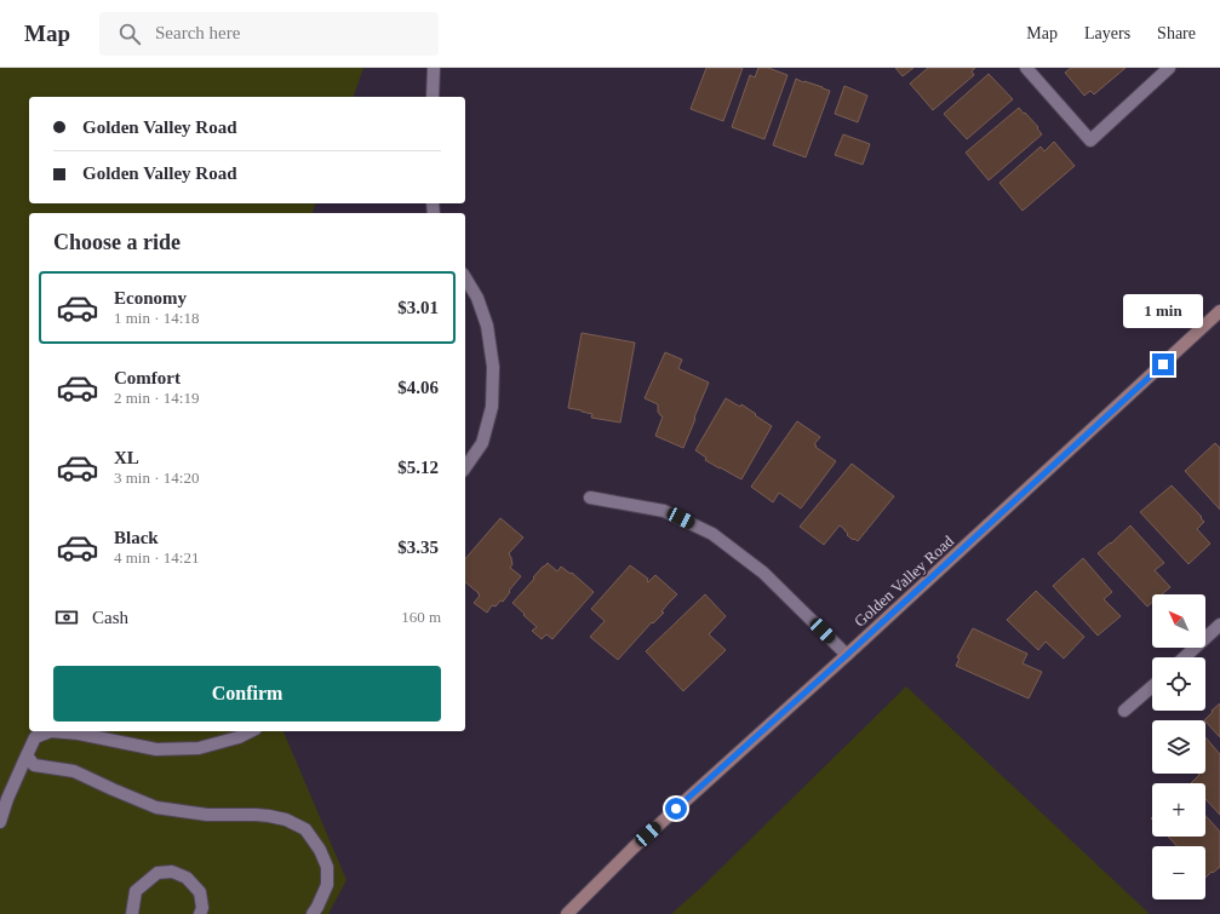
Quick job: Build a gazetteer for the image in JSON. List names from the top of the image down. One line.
{"streets":{"main road":["Golden Valley Road"]},"north":"top left","page":{"header":"Map","search":"Search here","nav":["Map","Layers","Share"],"banner":["Golden Valley Road","Golden Valley Road"],"heading":"Choose a ride","list":[{"name":"Economy","note":"1 min · 14:18","value":"$3.01"},{"name":"Comfort","note":"2 min · 14:19","value":"$4.06"},{"name":"XL","note":"3 min · 14:20","value":"$5.12"},{"name":"Black","note":"4 min · 14:21","value":"$3.35"}],"bubble":"1 min","pay":["Cash","160 m"],"map_buttons":["+","−"],"buttons":"Confirm"}}
